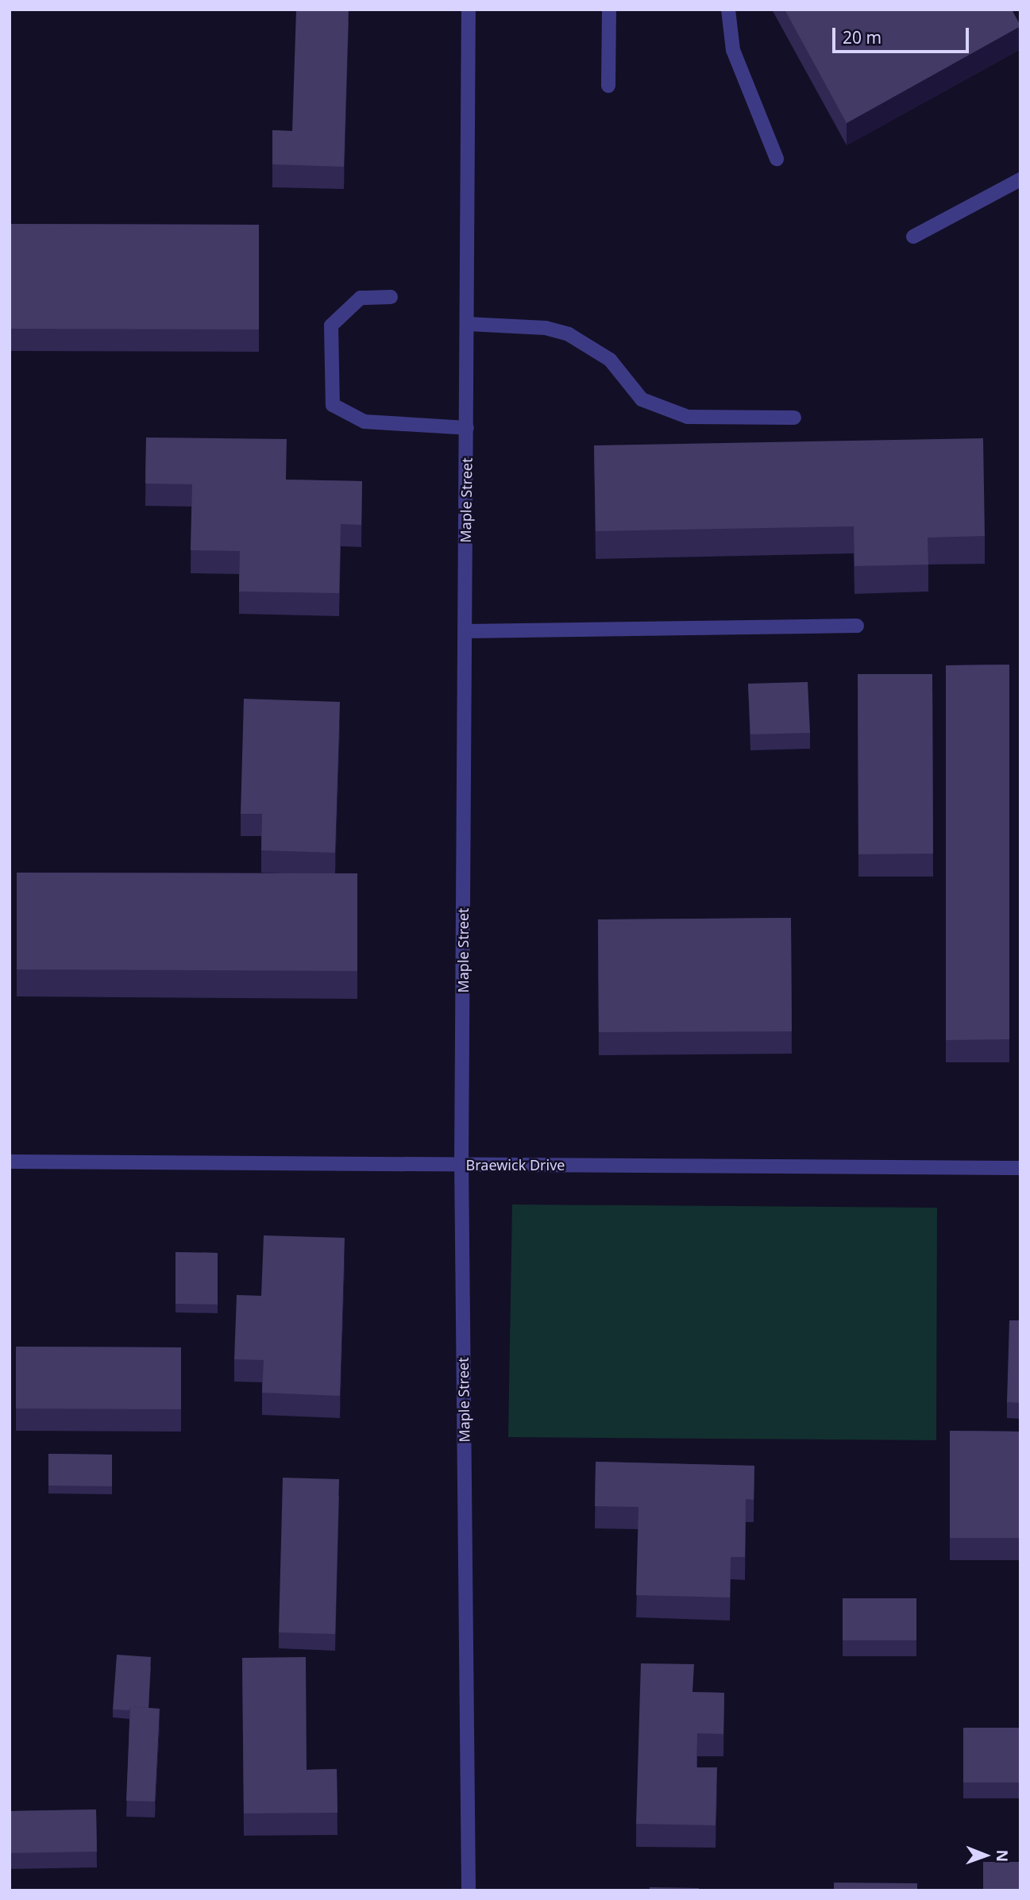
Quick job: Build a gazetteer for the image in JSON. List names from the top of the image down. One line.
{"streets":{"street":["Maple Street","Braewick Drive"]},"crossings":[["Maple Street","Braewick Drive"]],"scale_bar":"20 m","north":"right"}
